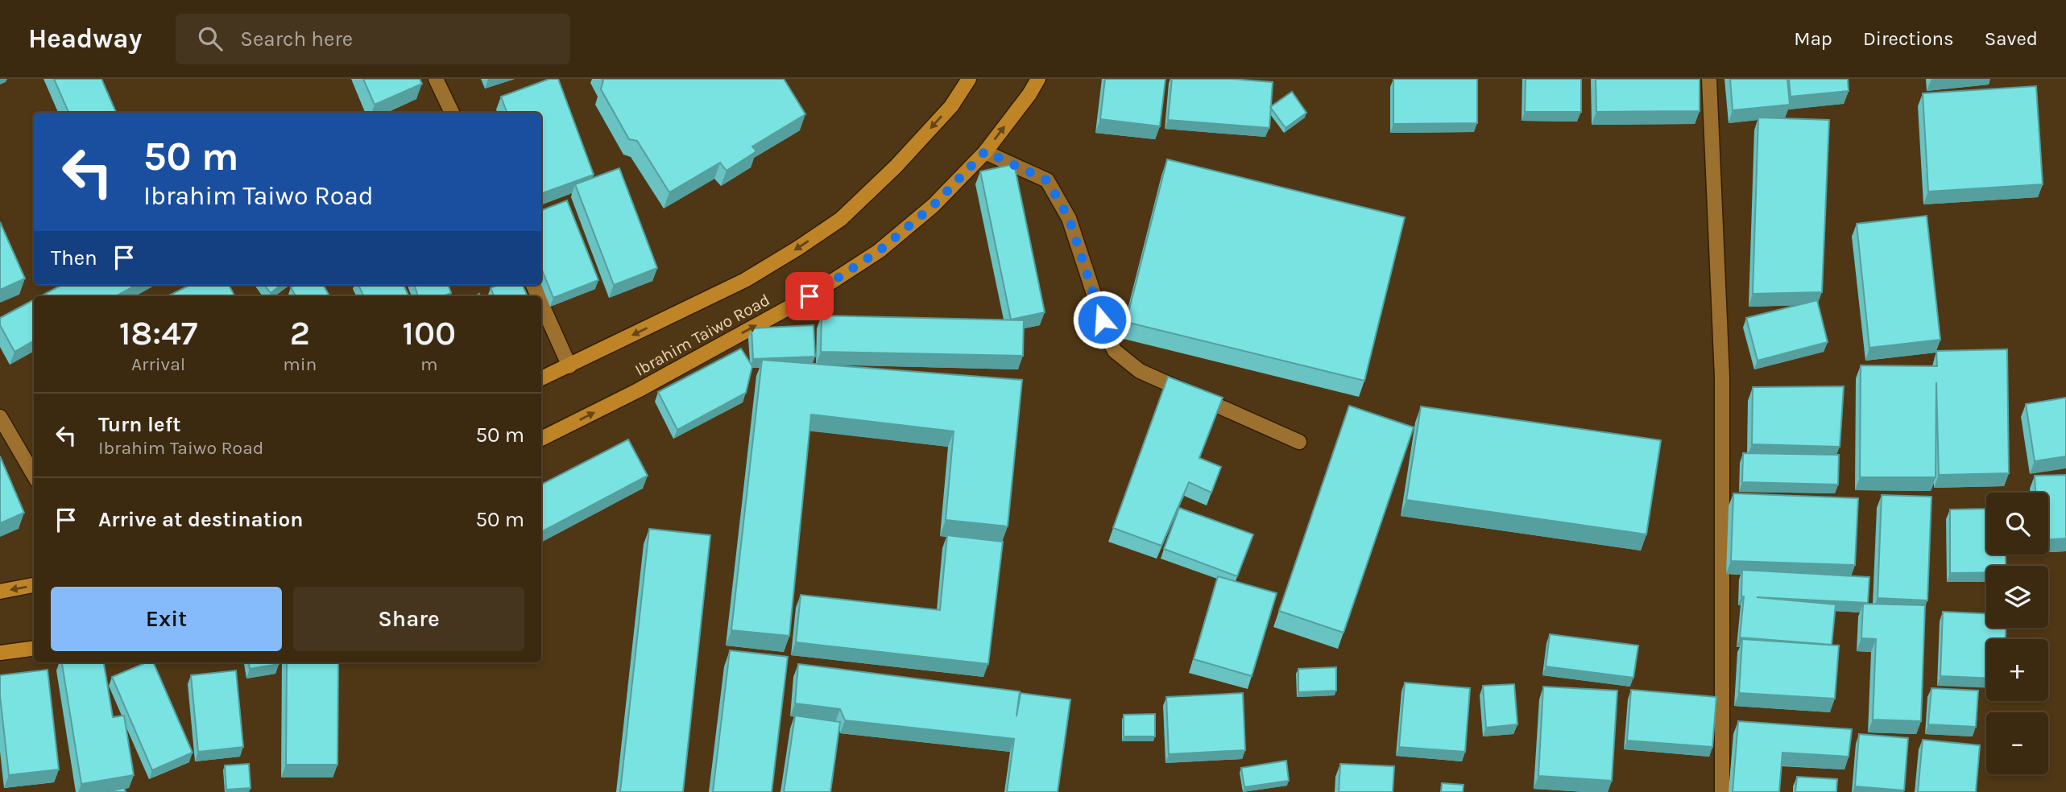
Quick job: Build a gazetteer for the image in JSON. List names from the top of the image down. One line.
{"streets":{"main road":["Ibrahim Taiwo Road"]},"page":{"header":"Headway","search":"Search here","nav":["Map","Directions","Saved"],"turn":["50 m","Ibrahim Taiwo Road"],"then":"Then","eta":["18:47","Arrival","2","min","100","m"],"list":[{"name":"Turn left","note":"Ibrahim Taiwo Road","value":"50 m"},{"name":"Arrive at destination","value":"50 m"}],"map_buttons":["+","−"],"buttons":["Exit","Share"]}}
